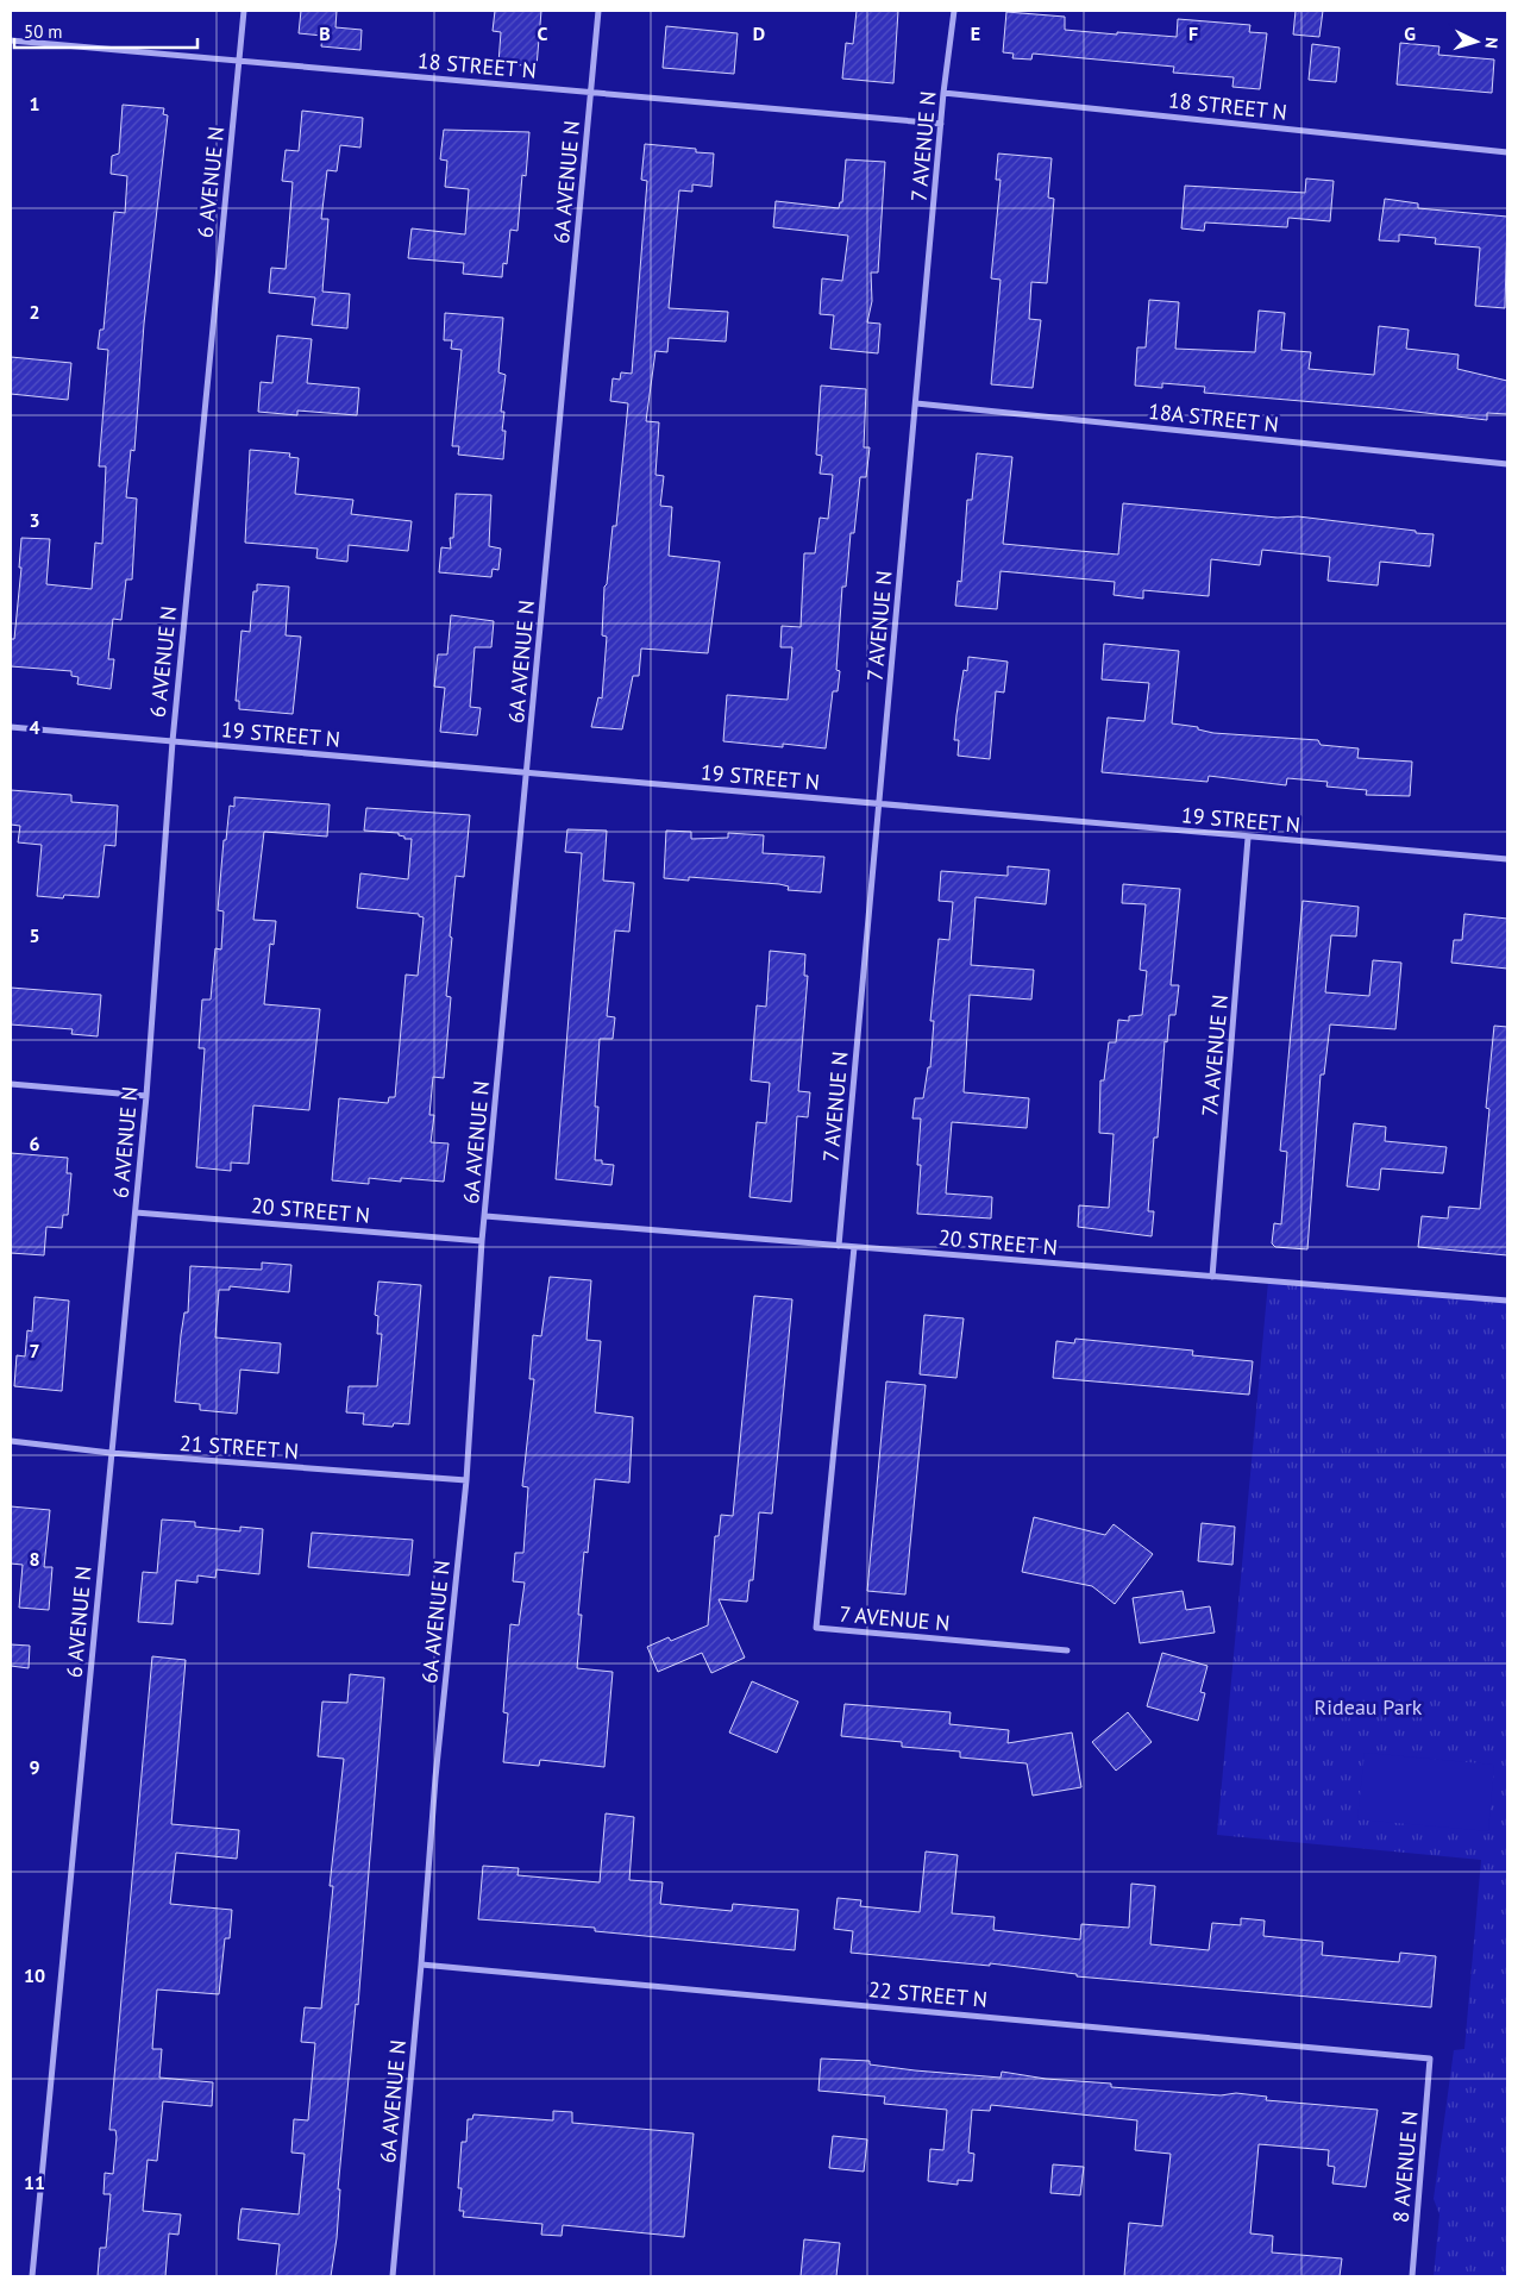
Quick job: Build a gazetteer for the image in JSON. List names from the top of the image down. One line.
{"streets":{"street":["18 STREET N","7 AVENUE N","6 AVENUE N","6A AVENUE N","18A STREET N","19 STREET N","7A AVENUE N","20 STREET N","21 STREET N","22 STREET N","8 AVENUE N"]},"crossings":[["18 STREET N","7 AVENUE N"],["18 STREET N","6 AVENUE N"],["18 STREET N","6A AVENUE N"],["7 AVENUE N","18A STREET N"],["7 AVENUE N","19 STREET N"],["7 AVENUE N","20 STREET N"],["6 AVENUE N","19 STREET N"],["6 AVENUE N","20 STREET N"],["6 AVENUE N","21 STREET N"],["6A AVENUE N","19 STREET N"],["6A AVENUE N","20 STREET N"],["6A AVENUE N","21 STREET N"],["6A AVENUE N","22 STREET N"],["19 STREET N","7A AVENUE N"],["7A AVENUE N","20 STREET N"],["22 STREET N","8 AVENUE N"]],"parks":["Rideau Park"],"scale_bar":"50 m","north":"right","grid":{"columns":["B","C","D","E","F","G"],"rows":["1","2","3","4","5","6","7","8","9","10","11"]}}
